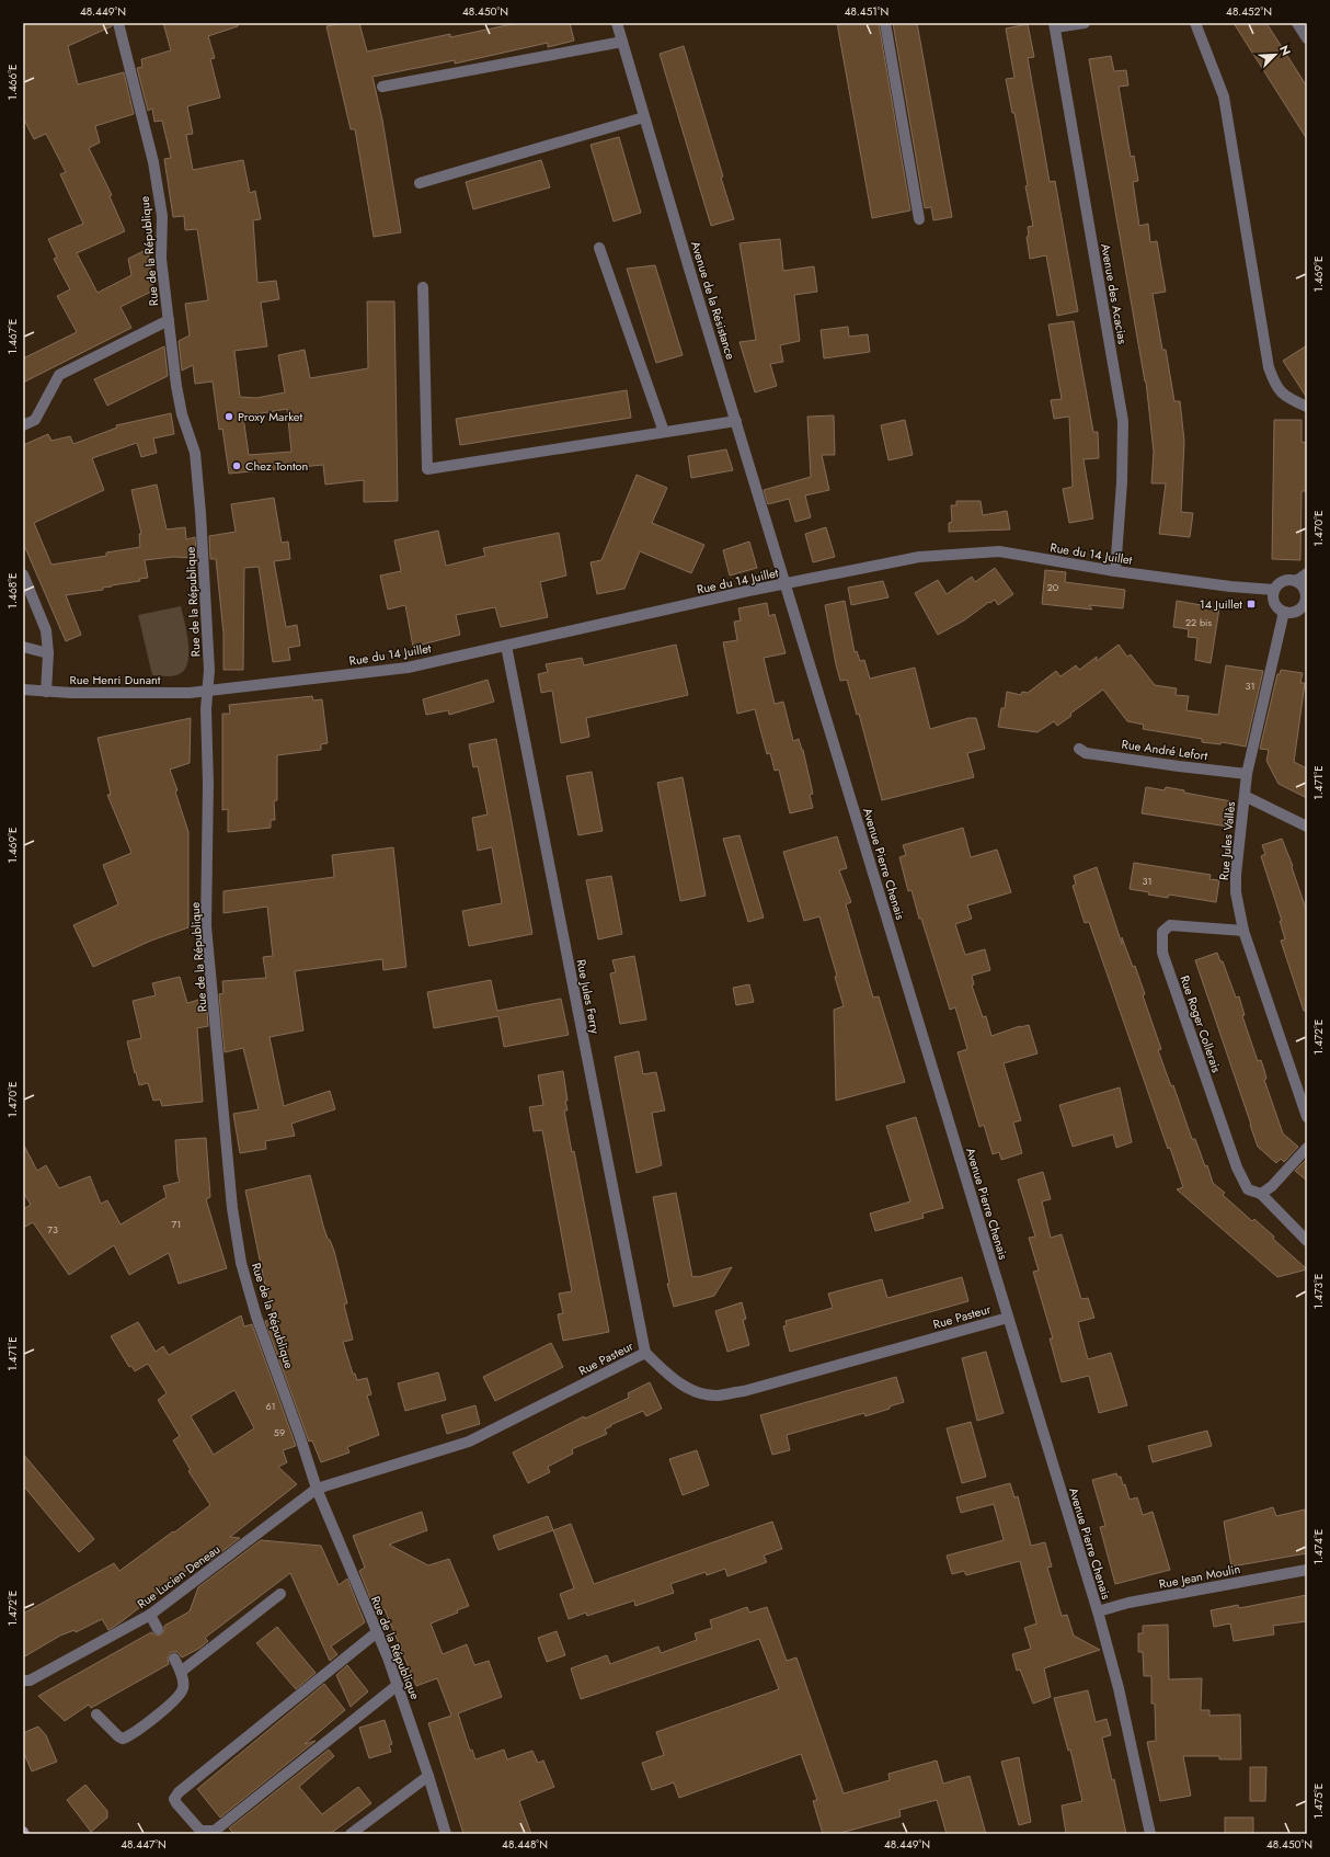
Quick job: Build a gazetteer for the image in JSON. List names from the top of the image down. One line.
{"streets":{"street":["Rue de la République","Avenue des Acacias","Avenue de la Résistance","Rue du 14 Juillet","Rue Henri Dunant","Rue André Lefort","Rue Jules Vallès","Avenue Pierre Chenais","Rue Jules Ferry","Rue Roger Collerais","Rue Pasteur","Rue Lucien Deneau","Rue Jean Moulin"]},"crossings":[["Rue de la République","Rue du 14 Juillet"],["Rue de la République","Rue Henri Dunant"],["Rue de la République","Rue Pasteur"],["Rue de la République","Rue Lucien Deneau"],["Avenue des Acacias","Rue du 14 Juillet"],["Avenue de la Résistance","Rue du 14 Juillet"],["Avenue de la Résistance","Avenue Pierre Chenais"],["Rue du 14 Juillet","Rue Henri Dunant"],["Rue du 14 Juillet","Rue Jules Vallès"],["Rue du 14 Juillet","Avenue Pierre Chenais"],["Rue du 14 Juillet","Rue Jules Ferry"],["Rue André Lefort","Rue Jules Vallès"],["Rue Jules Vallès","Rue Roger Collerais"],["Avenue Pierre Chenais","Rue Pasteur"],["Avenue Pierre Chenais","Rue Jean Moulin"],["Rue Jules Ferry","Rue Pasteur"],["Rue Pasteur","Rue Lucien Deneau"]],"places":{"other":["Proxy Market","Chez Tonton"],"transit":["14 Juillet"]},"house_numbers":["20","22 bis","31","31","71","73","61","59"],"north":"top right","coordinates":["48.449°N","48.450°N","48.451°N","48.452°N","1.466°E","1.469°E","1.467°E","1.470°E","1.468°E","1.471°E","1.472°E","1.473°E","1.474°E","1.475°E","48.447°N","48.448°N"]}
